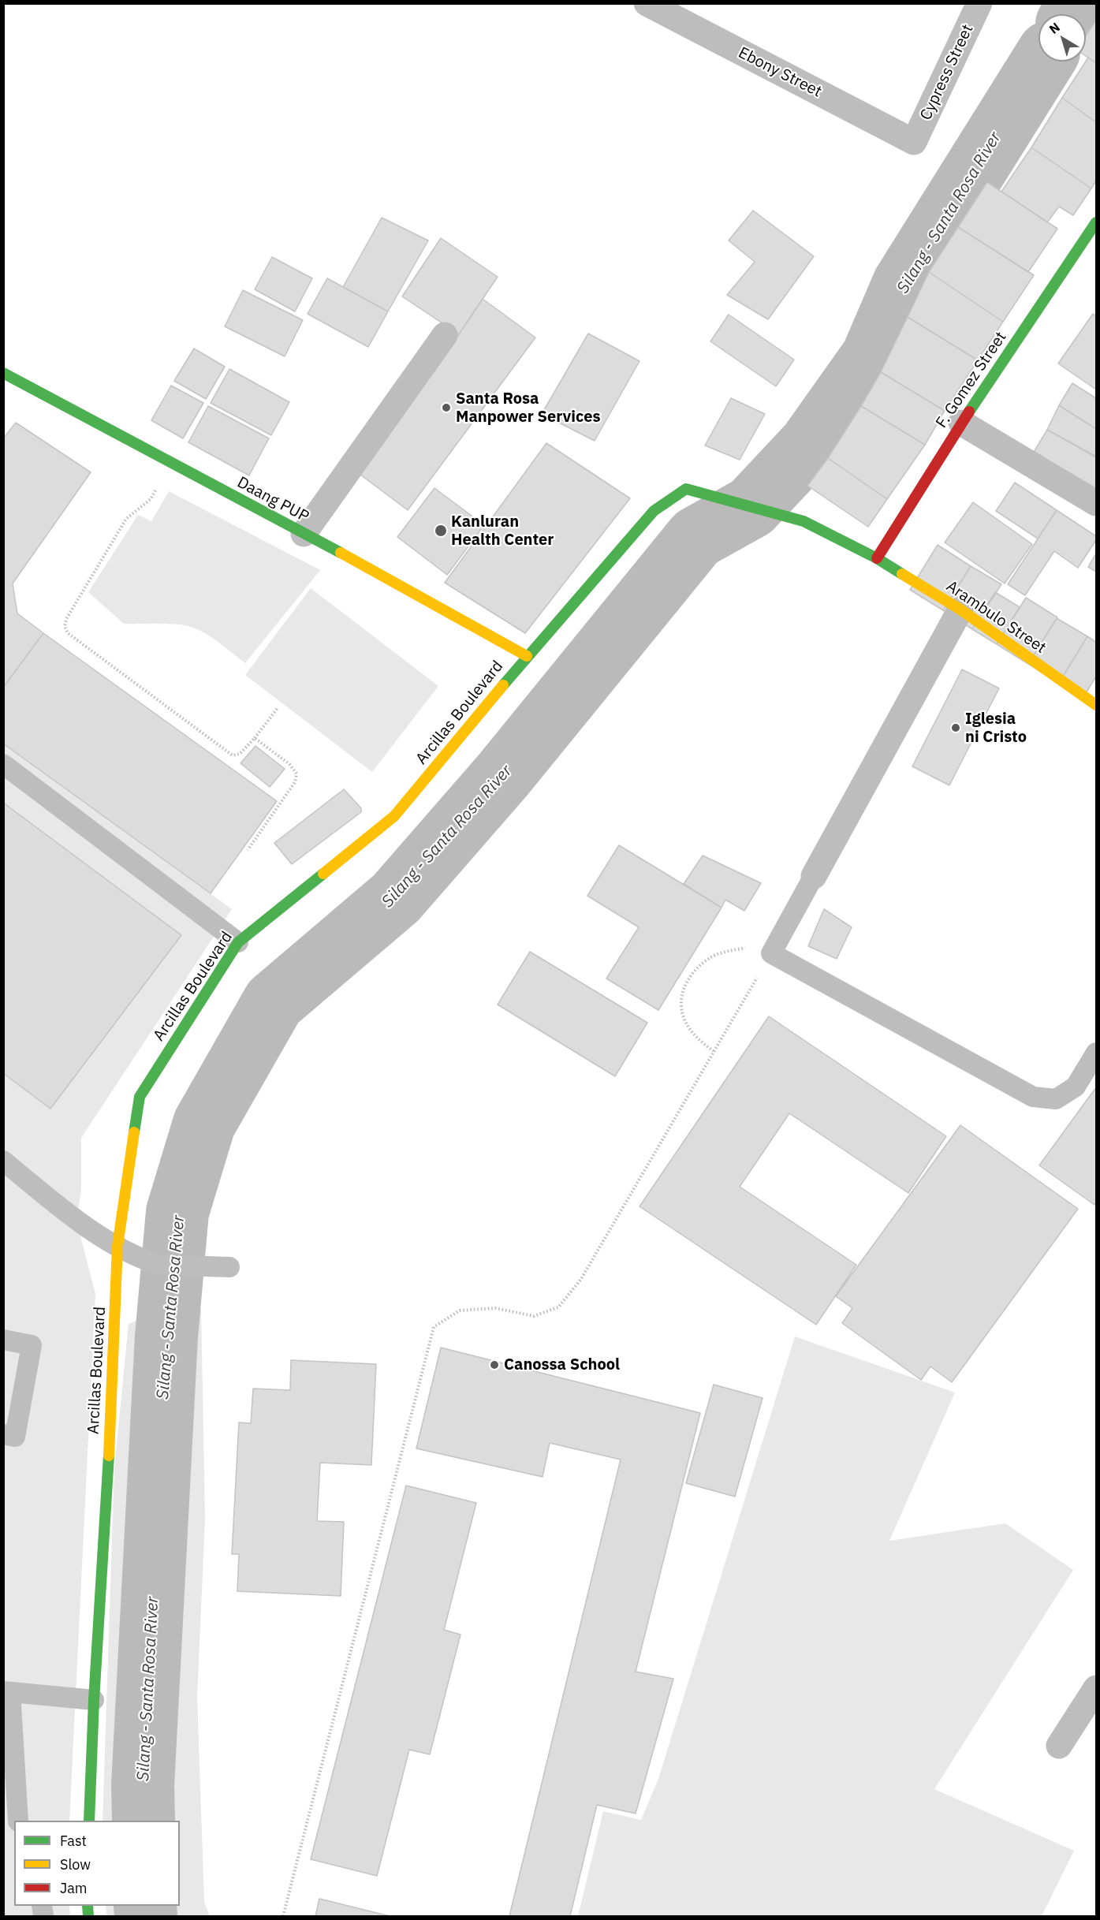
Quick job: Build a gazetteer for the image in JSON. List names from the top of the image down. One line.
{"streets":{"main road":["F. Gomez Street","Daang PUP","Arambulo Street","Arcillas Boulevard"],"street":["Ebony Street","Cypress Street"]},"crossings":[["Ebony Street","Cypress Street"],["F. Gomez Street","Arambulo Street"],["F. Gomez Street","Arcillas Boulevard"],["Daang PUP","Arcillas Boulevard"],["Arambulo Street","Arcillas Boulevard"]],"water":["Silang - Santa Rosa River"],"places":["Santa Rosa Manpower Services","Kanluran Health Center","Iglesia ni Cristo","Canossa School"],"legend":["Fast","Slow","Jam"],"north":"top left"}
